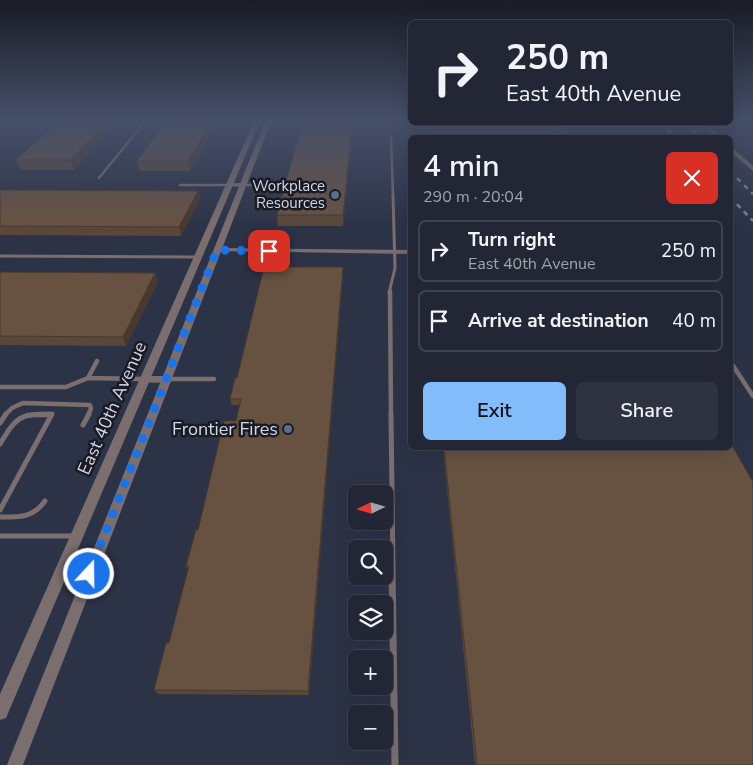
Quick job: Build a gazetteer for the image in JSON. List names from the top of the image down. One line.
{"streets":{"street":["East 40th Avenue"]},"places":["Workplace Resources","Frontier Fires"],"north":"left","page":{"turn":["250 m","East 40th Avenue"],"heading":["4 min","290 m · 20:04"],"list":[{"name":"Turn right","note":"East 40th Avenue","value":"250 m"},{"name":"Arrive at destination","value":"40 m"}],"buttons":["Exit","Share"],"map_buttons":["+","−"]}}
